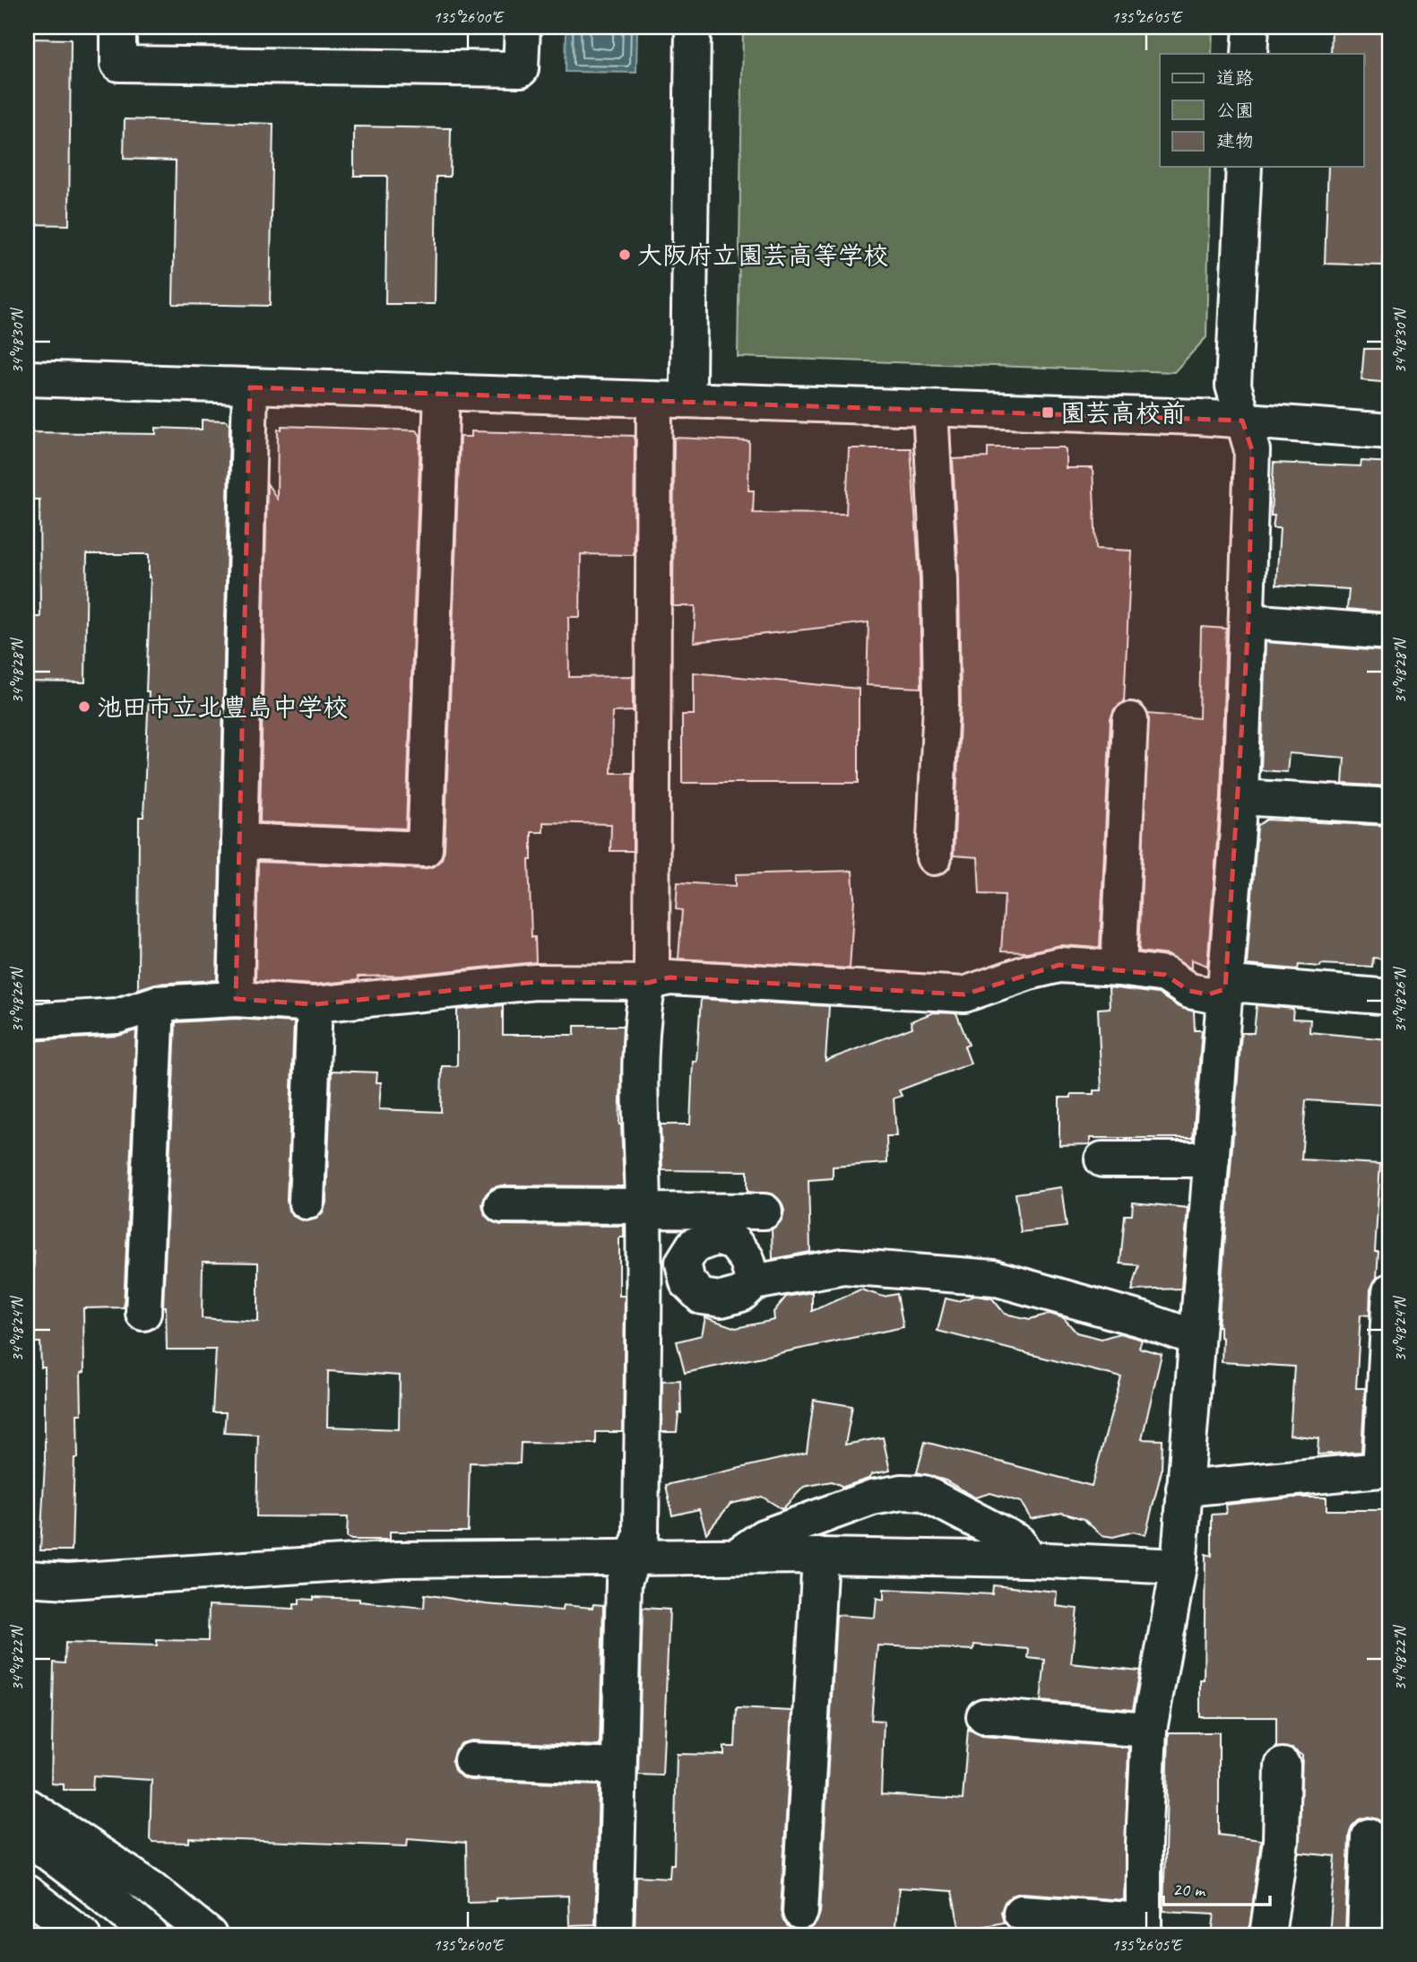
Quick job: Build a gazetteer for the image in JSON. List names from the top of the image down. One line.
{"places":{"other":["大阪府立園芸高等学校","池田市立北豊島中学校"],"transit":["園芸高校前"]},"legend":["道路","公園","建物"],"scale_bar":"20 m","coordinates":["135°26'00\"E","135°26'05\"E","34°48'30\"N","34°48'28\"N","34°48'26\"N","34°48'24\"N","34°48'22\"N"]}
